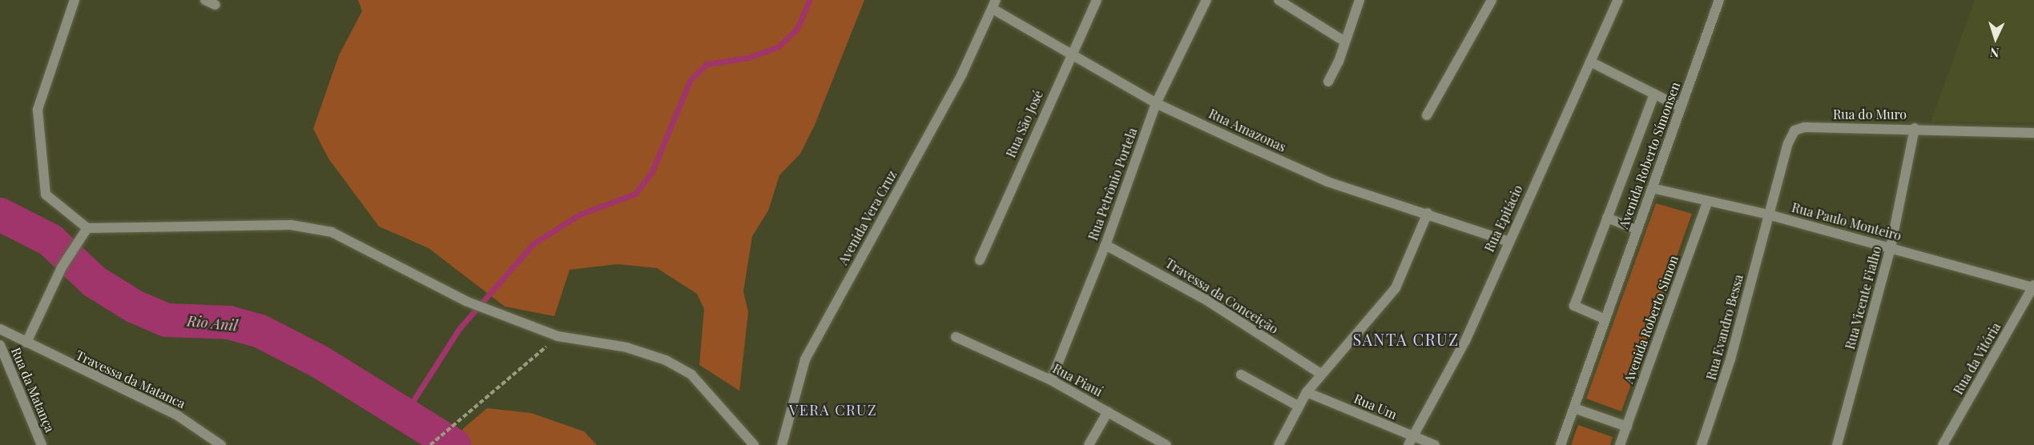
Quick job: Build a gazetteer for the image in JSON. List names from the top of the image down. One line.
{"streets":{"street":["Rua do Muro","Rua São José","Rua Amazonas","Avenida Roberto Símonsen","Rua Petrônio Portela","Avenida Vera Cruz","Rua Epitácio","Rua Paulo Monteiro","Travessa da Conceição","Rua Vicente Fialho","Avenida Roberto Simon","Rua Evandro Bessa","Rua da Vitória","Travessa da Matanca","Rua Piauí","Rua da Matança","Rua Um"]},"crossings":[["Rua do Muro","Rua Paulo Monteiro"],["Rua do Muro","Rua Vicente Fialho"],["Rua do Muro","Rua Evandro Bessa"],["Rua São José","Rua Amazonas"],["Rua Amazonas","Rua Petrônio Portela"],["Rua Amazonas","Avenida Vera Cruz"],["Rua Amazonas","Rua Epitácio"],["Avenida Roberto Símonsen","Rua Paulo Monteiro"],["Rua Petrônio Portela","Travessa da Conceição"],["Rua Petrônio Portela","Rua Piauí"],["Rua Epitácio","Rua Um"],["Rua Paulo Monteiro","Rua Vicente Fialho"],["Rua Paulo Monteiro","Avenida Roberto Simon"],["Rua Paulo Monteiro","Rua Evandro Bessa"],["Rua Paulo Monteiro","Rua da Vitória"],["Travessa da Matanca","Rua da Matança"]],"districts":["SANTA CRUZ","VERA CRUZ"],"water":["Rio Anil"],"north":"bottom"}
